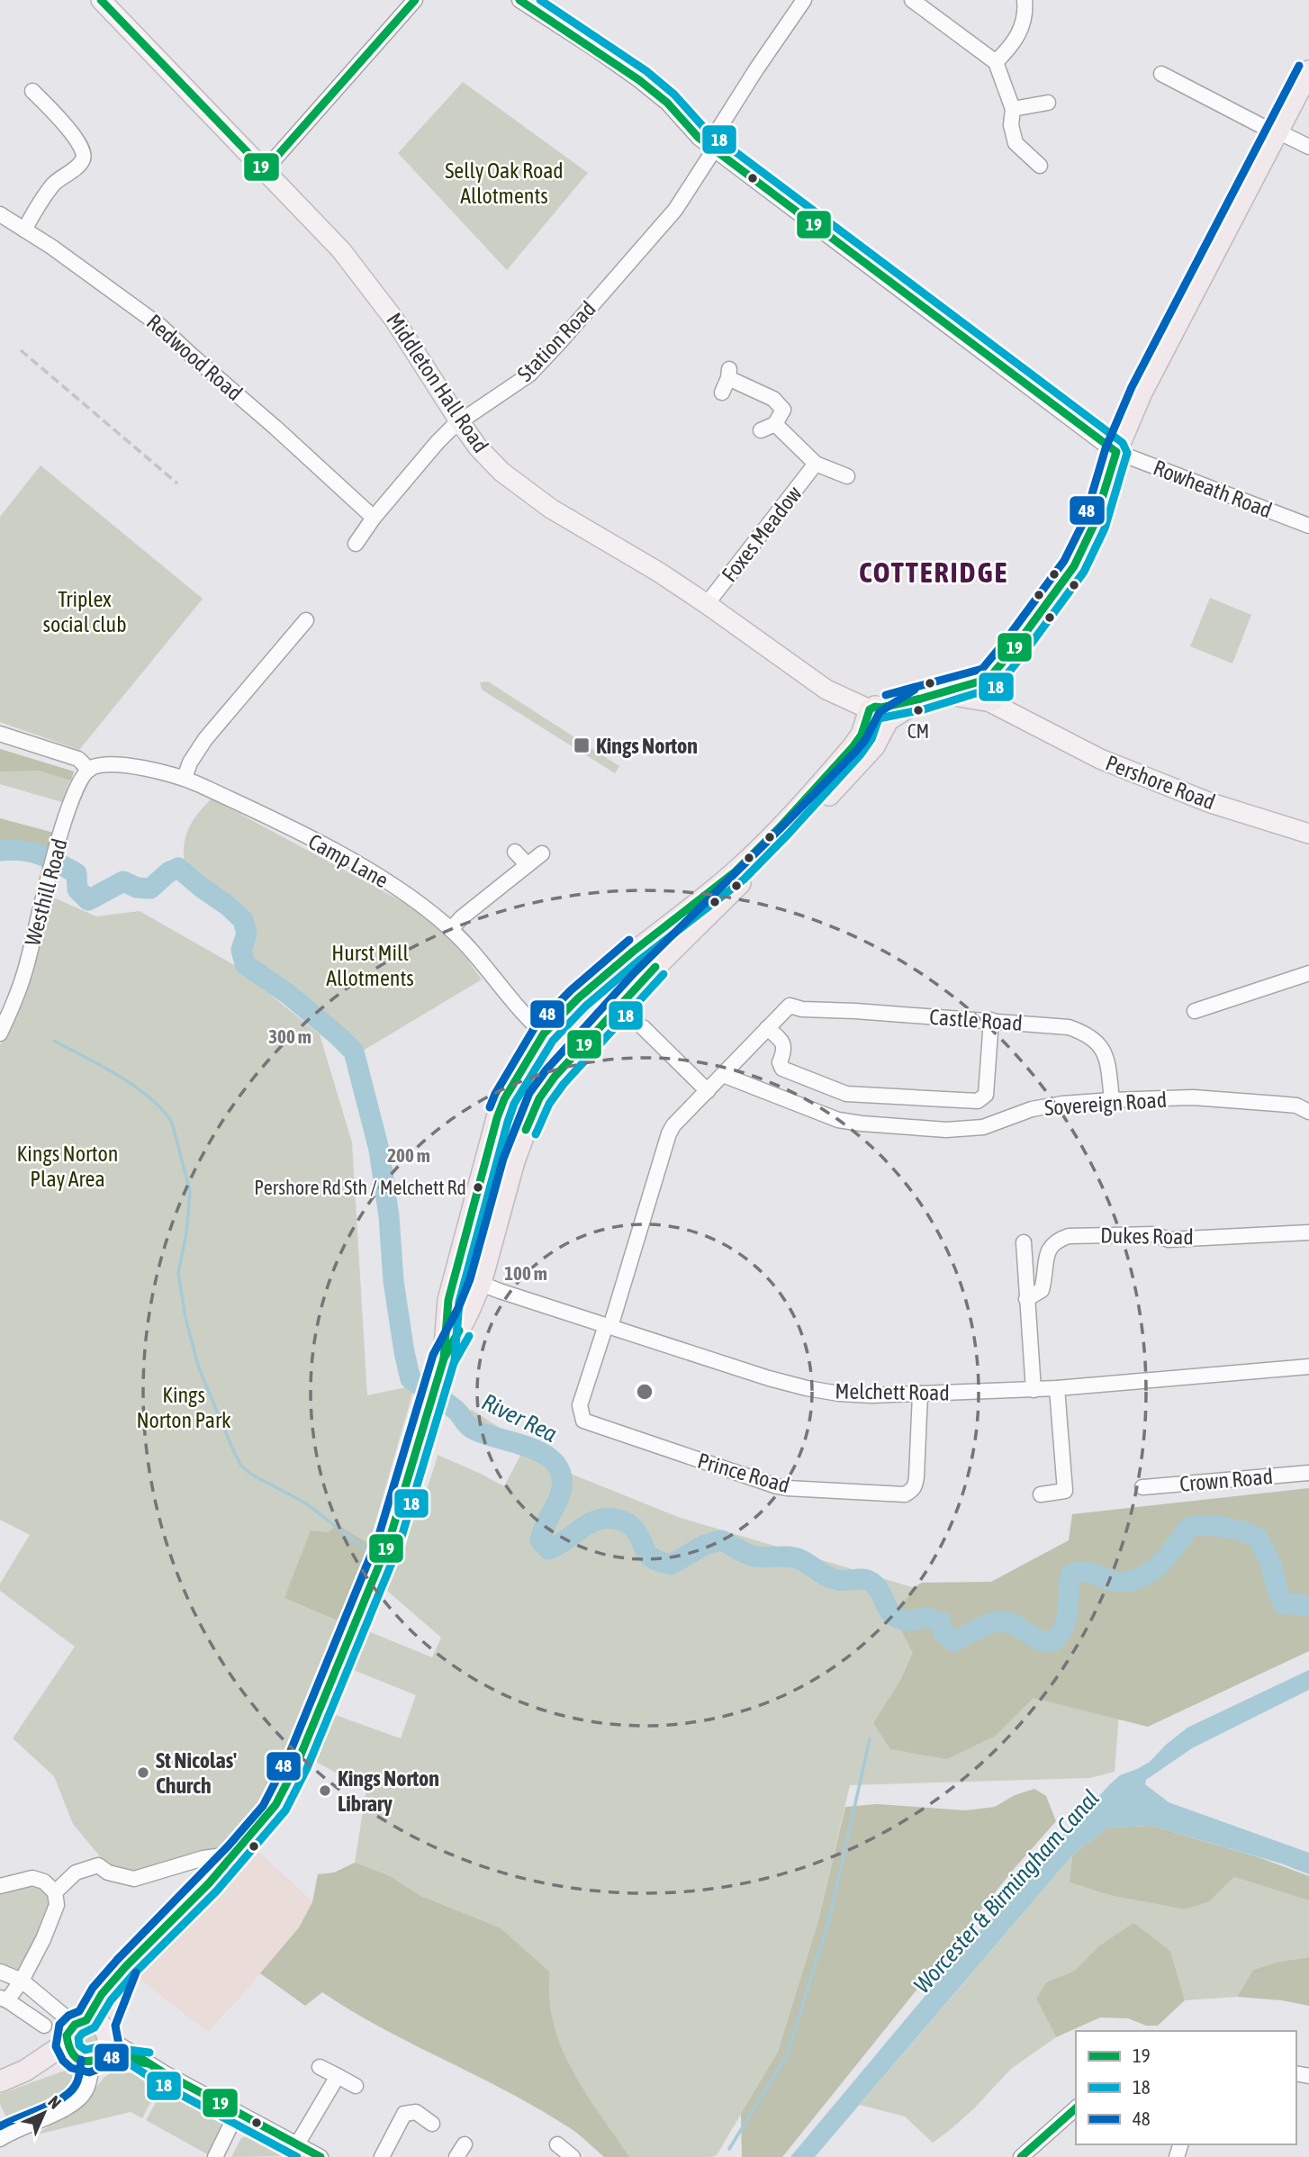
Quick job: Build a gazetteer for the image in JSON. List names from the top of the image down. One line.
{"streets":{"main road":["Middleton Hall Road","Pershore Road"],"street":["Station Road","Redwood Road","Rowheath Road","Foxes Meadow","Camp Lane","Westhill Road","Castle Road","Sovereign Road","Dukes Road","Melchett Road","Prince Road","Crown Road"]},"crossings":[["Station Road","Redwood Road"],["Station Road","Middleton Hall Road"],["Station Road","Rowheath Road"],["Middleton Hall Road","Foxes Meadow"],["Camp Lane","Westhill Road"],["Castle Road","Sovereign Road"],["Melchett Road","Prince Road"]],"districts":["COTTERIDGE"],"water":["River Rea","Worcester & Birmingham Canal"],"parks":["Selly Oak Road Allotments","Triplex social club","Hurst Mill Allotments","Kings Norton Play Area","Kings Norton Park"],"places":{"other":["CM","Pershore Rd Sth / Melchett Rd","St Nicolas' Church","Kings Norton Library"],"transit":["Kings Norton"]},"lines":["transit line 19","transit line 18","transit line 48"],"legend":["19","18","48"],"north":"top right","rings":["300 m","200 m","100 m"]}
